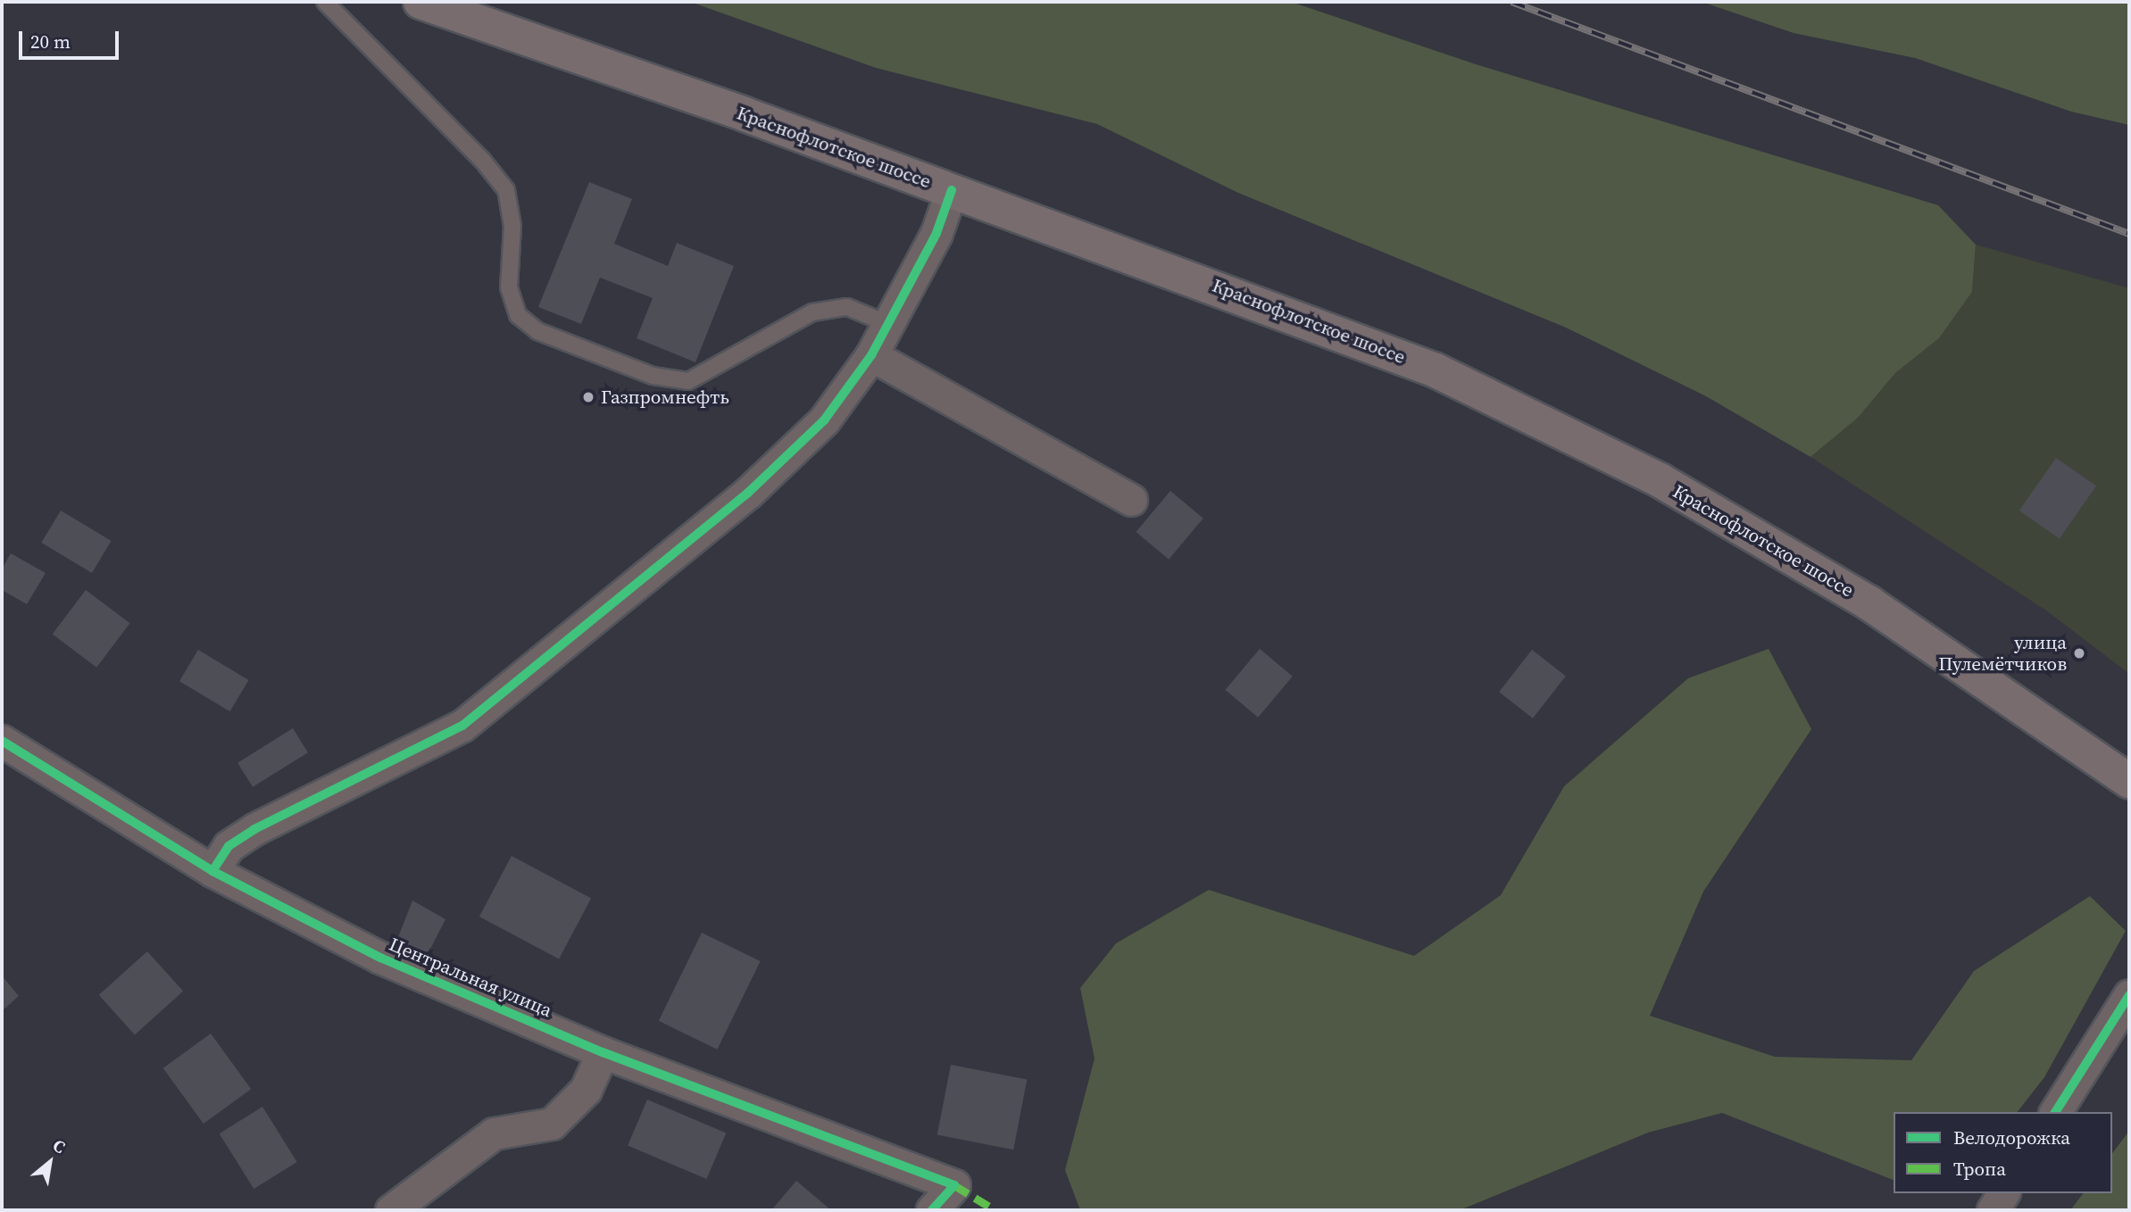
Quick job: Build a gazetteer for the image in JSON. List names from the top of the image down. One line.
{"streets":{"main road":["Краснофлотское шоссе"],"street":["Центральная улица"]},"places":["Газпромнефть","улица Пулемётчиков"],"legend":["Велодорожка","Тропа"],"scale_bar":"20 m","north":"top right"}
